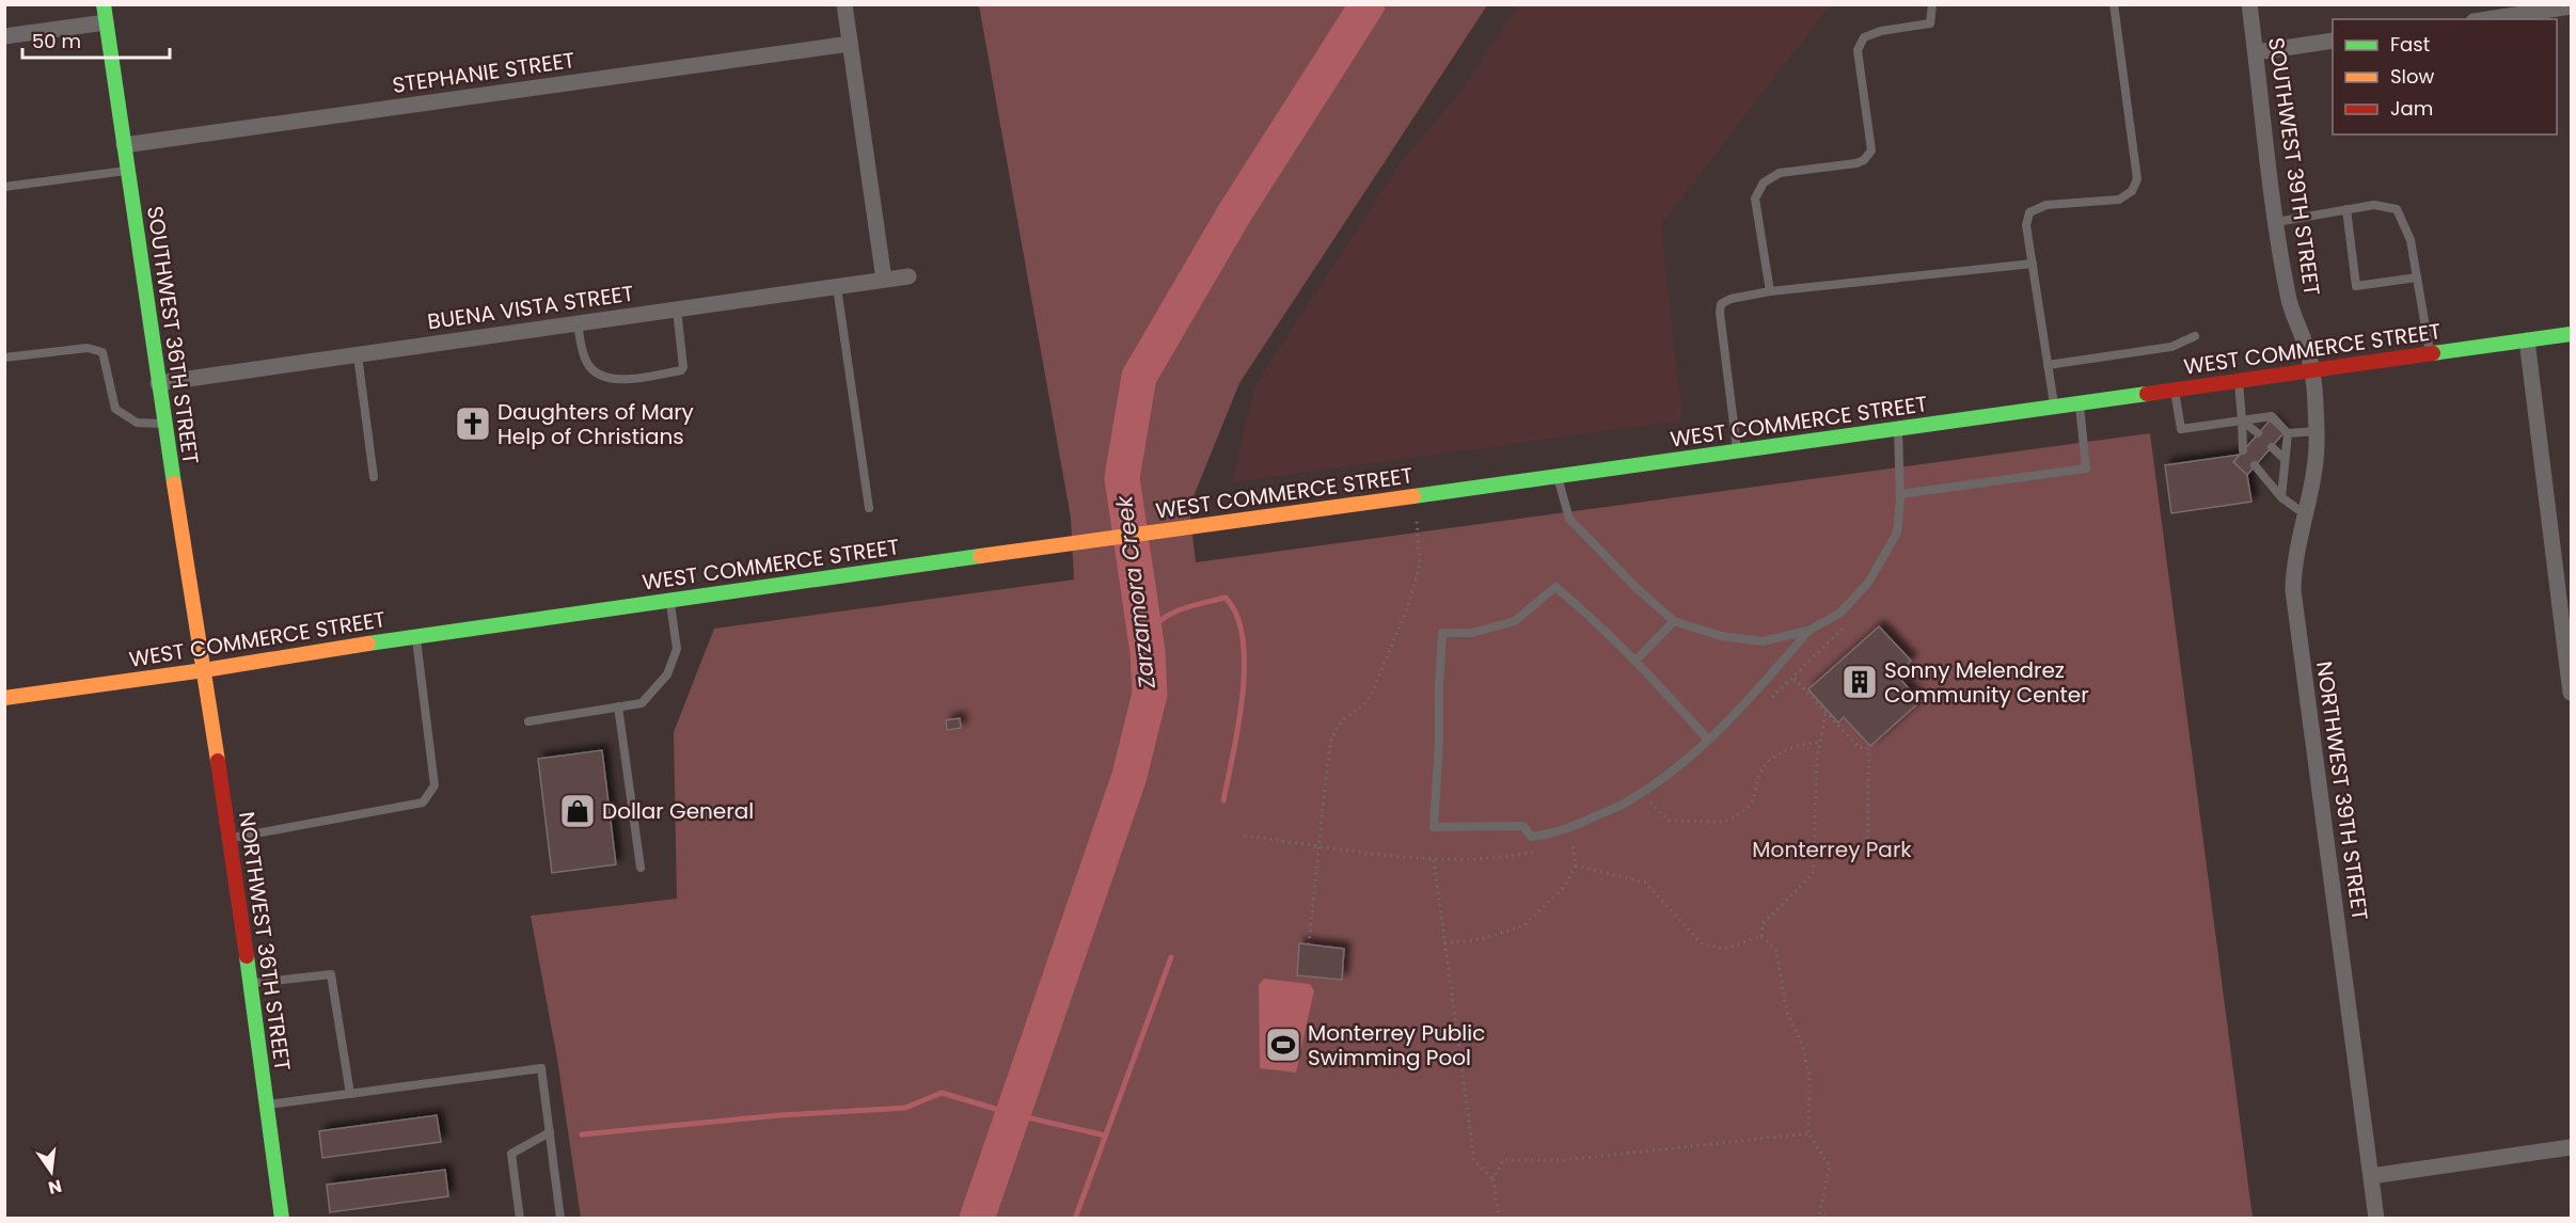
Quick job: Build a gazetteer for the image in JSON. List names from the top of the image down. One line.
{"streets":{"main road":["SOUTHWEST 36TH STREET","WEST COMMERCE STREET","NORTHWEST 36TH STREET"],"street":["STEPHANIE STREET","SOUTHWEST 39TH STREET","BUENA VISTA STREET","NORTHWEST 39TH STREET"]},"crossings":[["STEPHANIE STREET","SOUTHWEST 36TH STREET"],["SOUTHWEST 39TH STREET","WEST COMMERCE STREET"],["SOUTHWEST 39TH STREET","NORTHWEST 39TH STREET"],["BUENA VISTA STREET","SOUTHWEST 36TH STREET"],["SOUTHWEST 36TH STREET","WEST COMMERCE STREET"],["SOUTHWEST 36TH STREET","NORTHWEST 36TH STREET"],["WEST COMMERCE STREET","NORTHWEST 39TH STREET"],["WEST COMMERCE STREET","NORTHWEST 36TH STREET"]],"water":["Zarzamora Creek"],"parks":["Monterrey Park"],"places":{"church":["Daughters of Mary Help of Christians"],"building":["Sonny Melendrez Community Center"],"shop":["Dollar General"],"sports":["Monterrey Public Swimming Pool"]},"legend":["Fast","Slow","Jam"],"scale_bar":"50 m","north":"bottom"}
